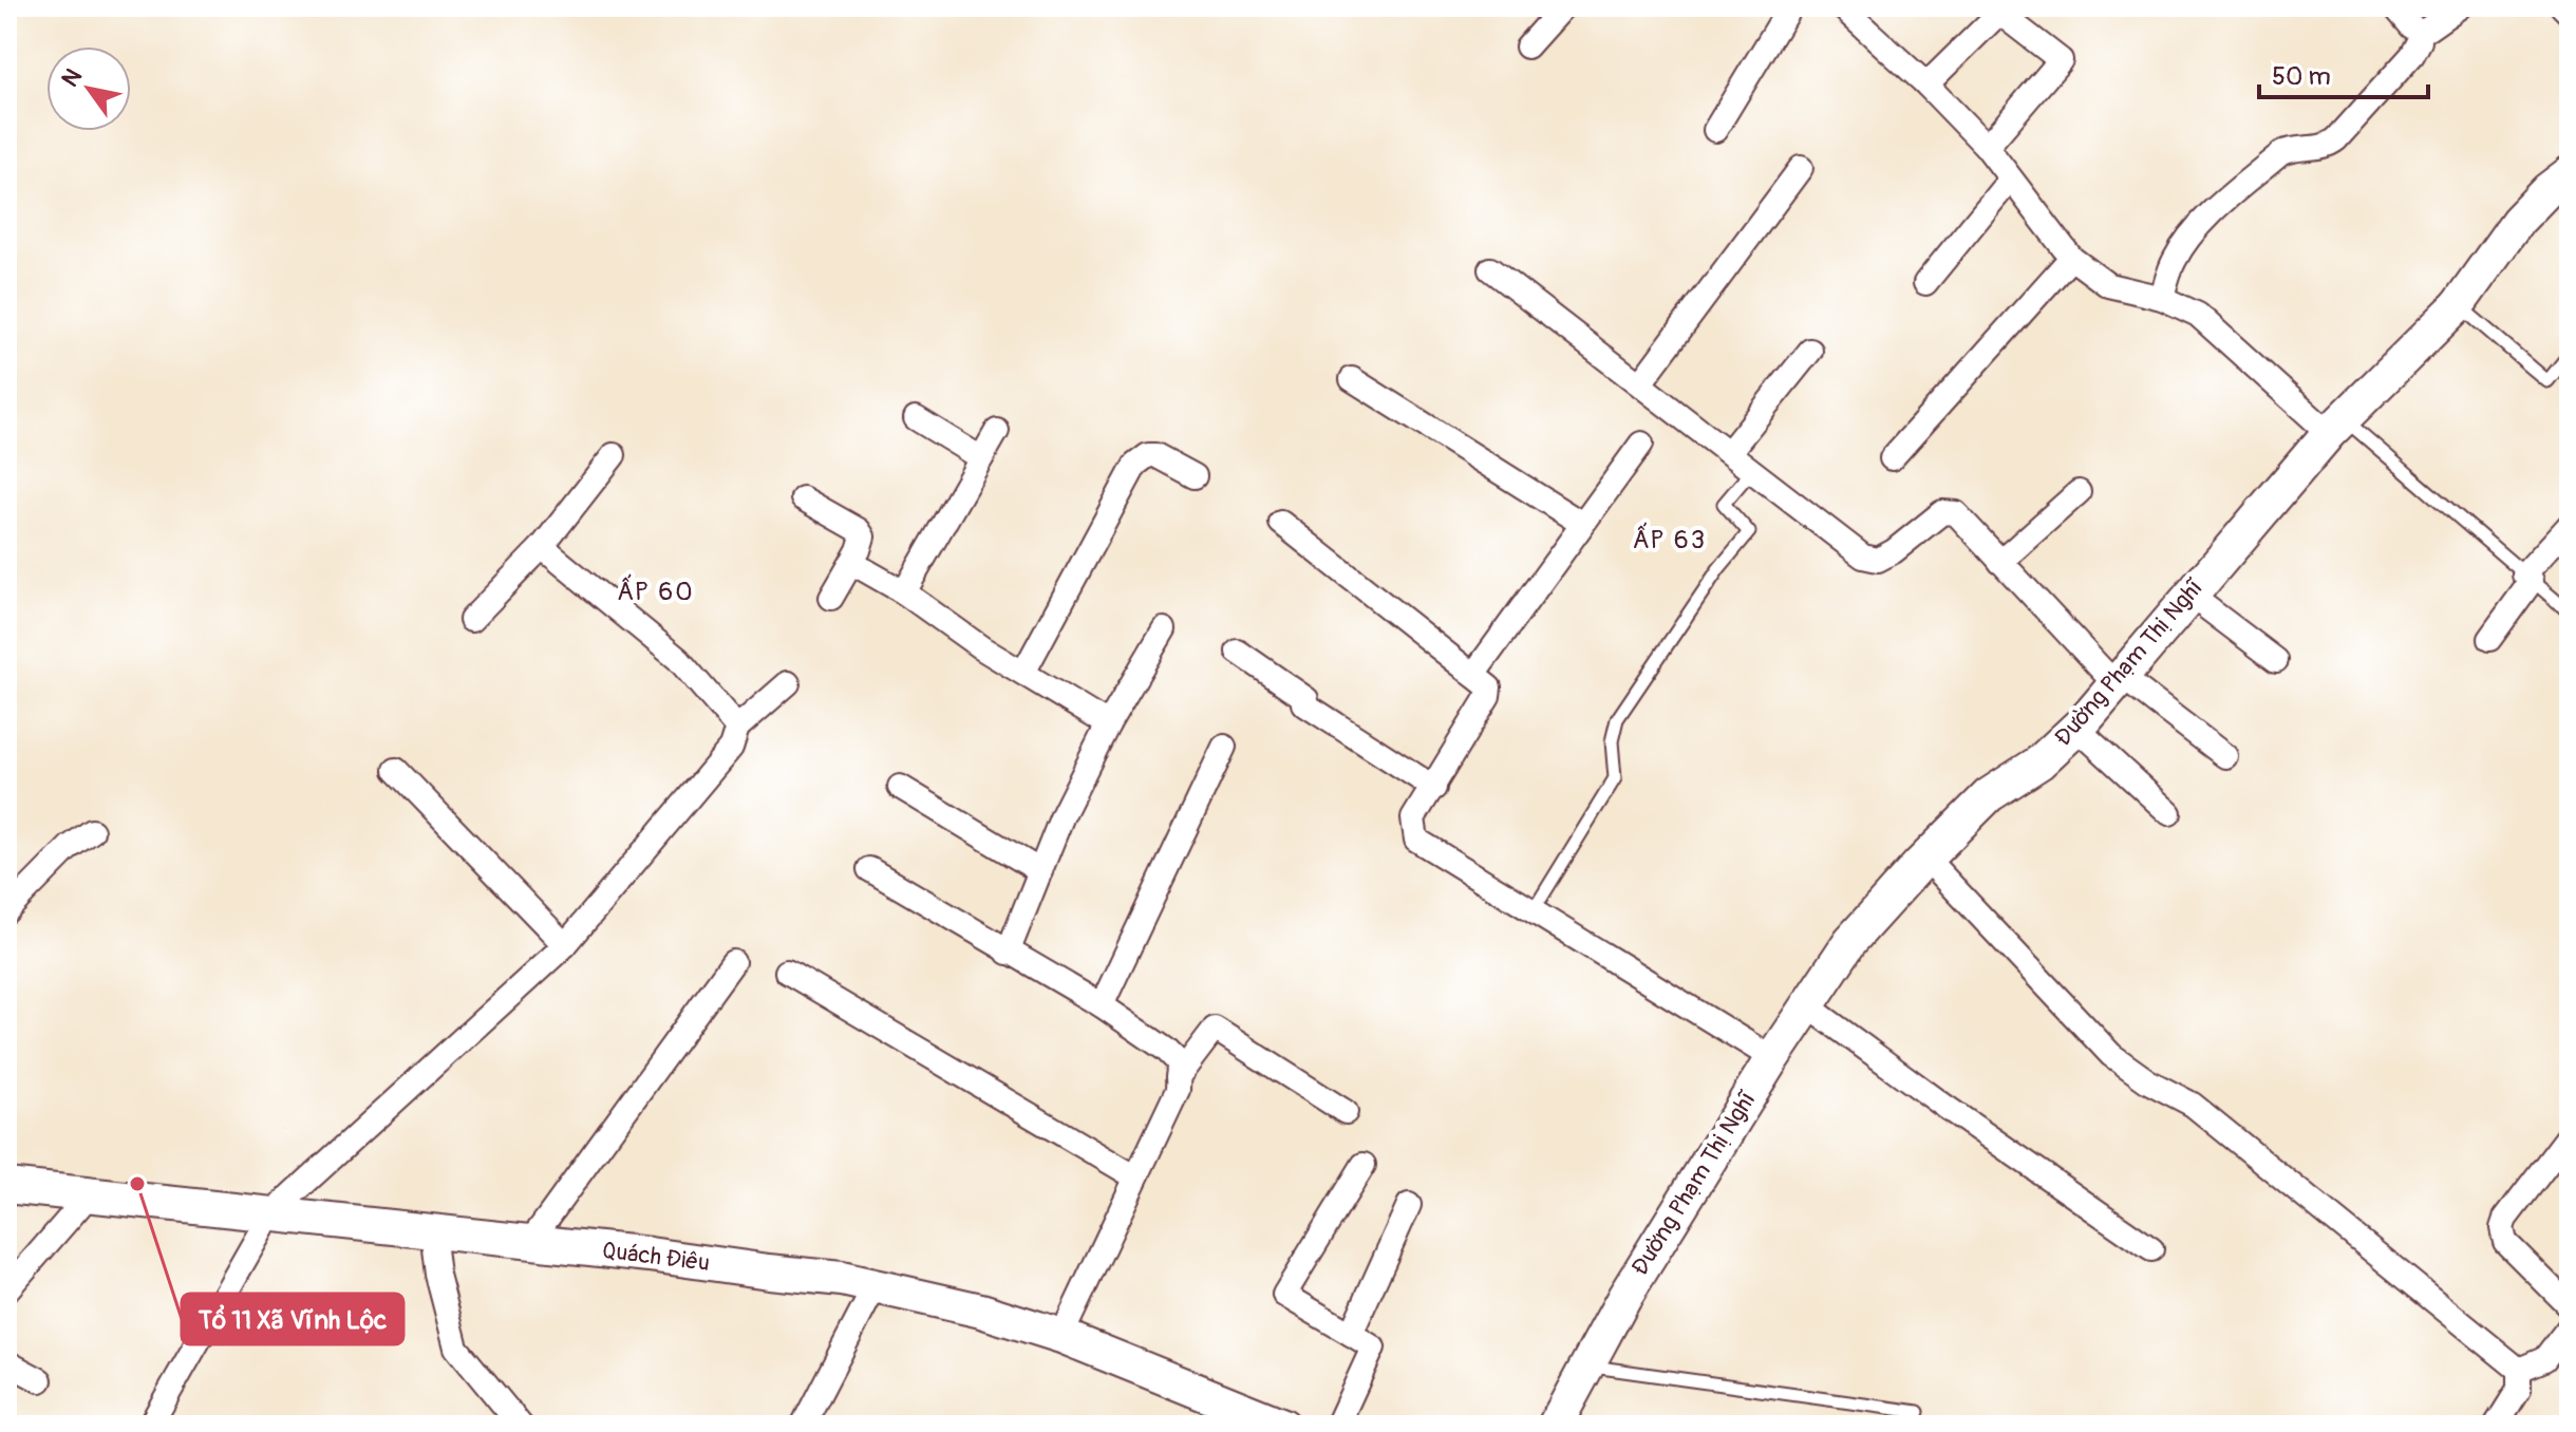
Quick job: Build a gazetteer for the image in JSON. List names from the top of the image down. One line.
{"streets":{"street":["Đường Phạm Thị Nghĩ","Quách Điêu"]},"districts":["ẤP 63","ẤP 60"],"places":["Tổ 11 Xã Vĩnh Lộc"],"scale_bar":"50 m","north":"top left"}
